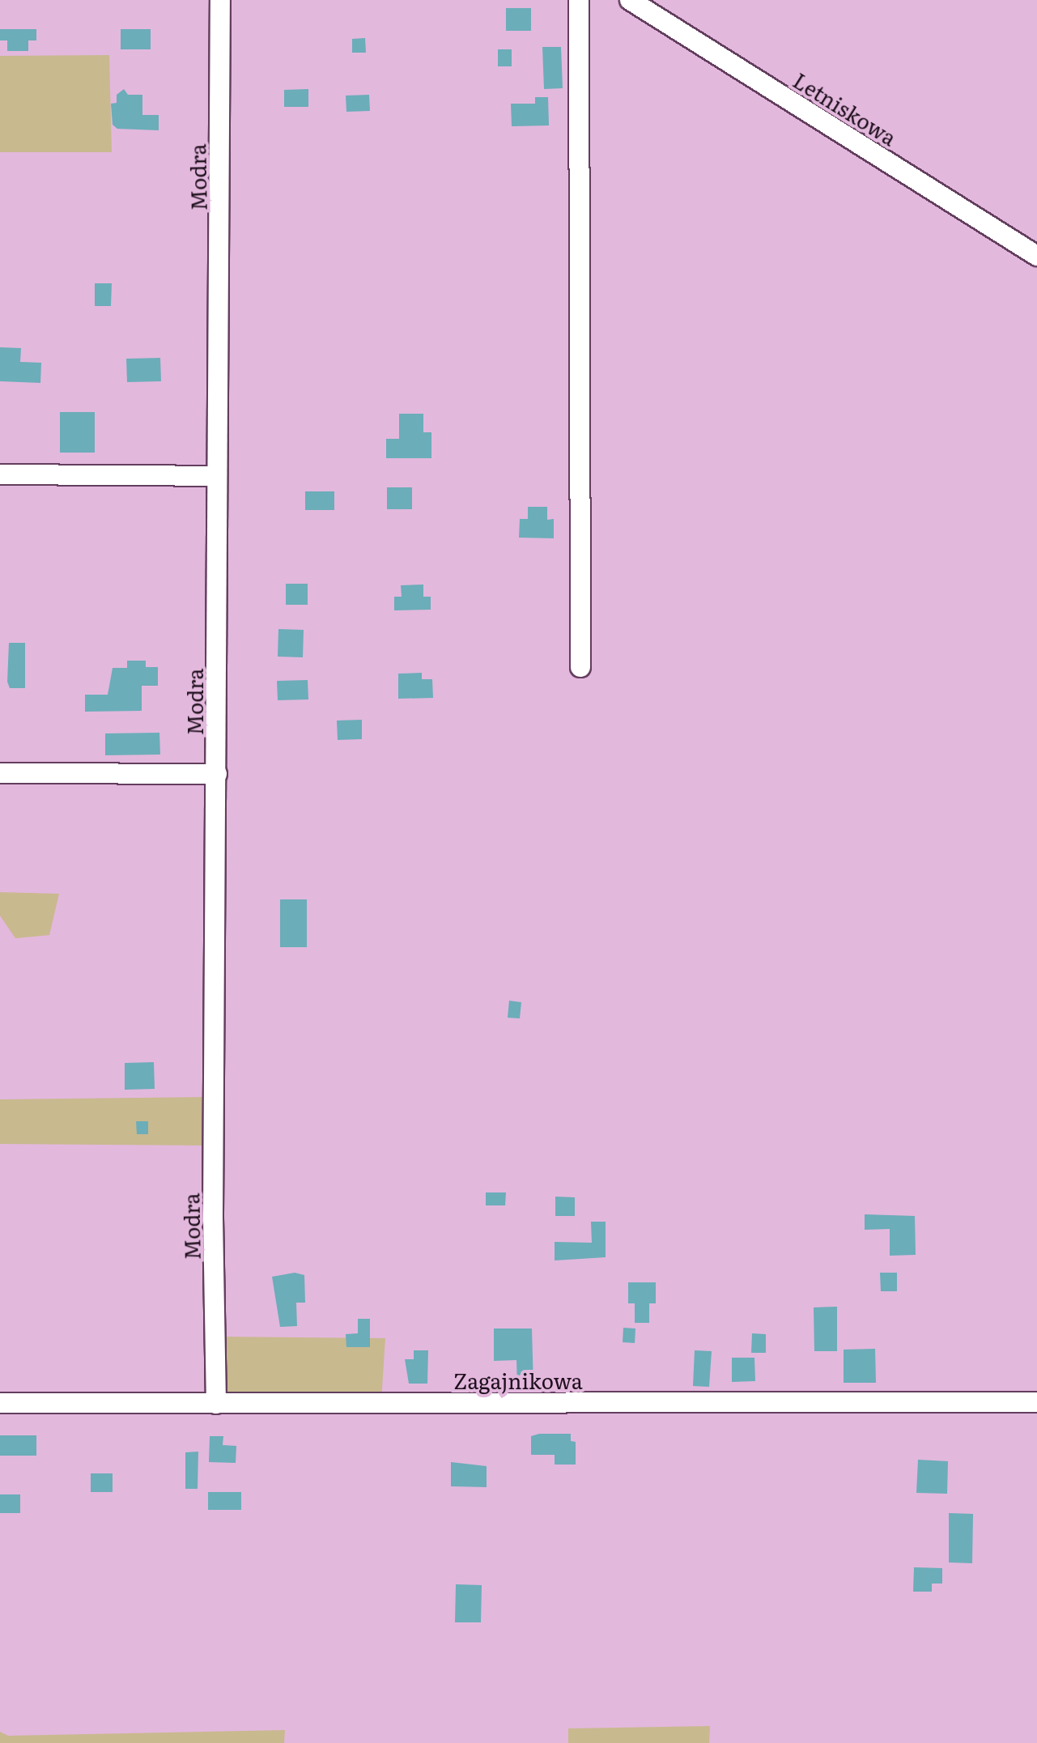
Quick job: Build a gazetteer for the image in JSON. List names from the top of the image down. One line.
{"streets":{"street":["Letniskowa","Modra","Zagajnikowa"]},"crossings":[["Modra","Zagajnikowa"]]}
